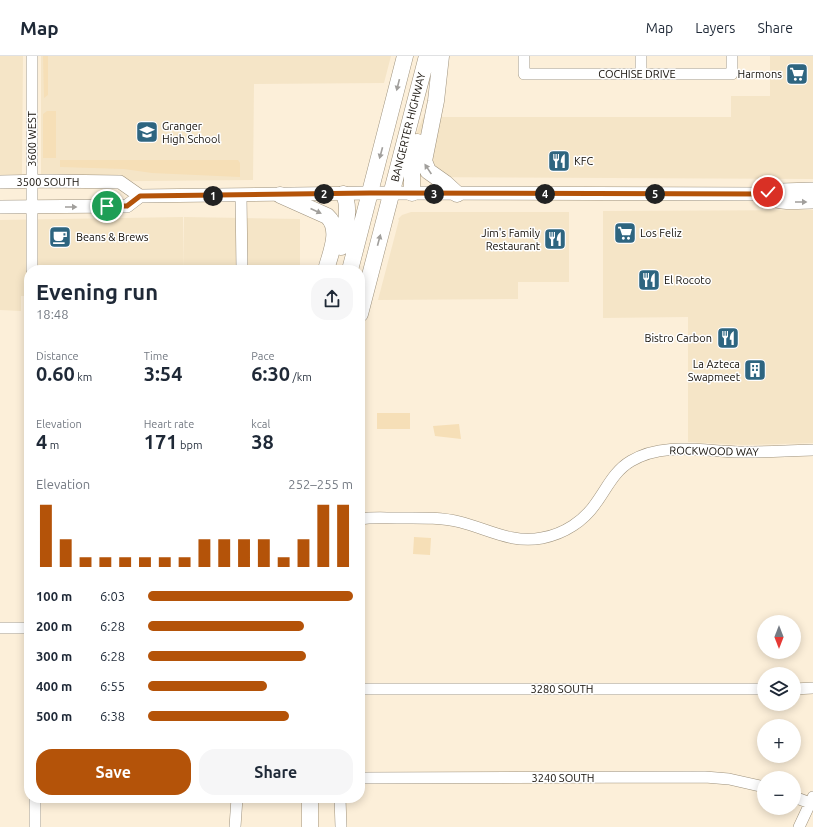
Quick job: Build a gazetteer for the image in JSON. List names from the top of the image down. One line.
{"streets":{"highway":["BANGERTER HIGHWAY"],"main road":["3500 SOUTH"],"street":["COCHISE DRIVE","3600 WEST","ROCKWOOD WAY","3280 SOUTH","3240 SOUTH"]},"crossings":[["3600 WEST","3500 SOUTH"]],"places":{"supermarket":["Harmons","Los Feliz"],"school or university":["Granger High School"],"restaurant":["KFC","Jim's Family Restaurant","El Rocoto","Bistro Carbon"],"cafe":["Beans & Brews"],"building":["La Azteca Swapmeet"]},"north":"bottom","page":{"header":"Map","nav":["Map","Layers","Share"],"pins":["2","3","4","5","1"],"heading":["Evening run","18:48"],"stats":[["Distance","0.60 km"],["Time","3:54"],["Pace","6:30 /km"],["Elevation","4 m"],["Heart rate","171 bpm"],["kcal","38"]],"chart":["Elevation","252–255 m"],"list":[{"name":"100 m","note":"6:03"},{"name":"200 m","note":"6:28"},{"name":"300 m","note":"6:28"},{"name":"400 m","note":"6:55"},{"name":"500 m","note":"6:38"}],"map_buttons":["+","−"],"buttons":["Save","Share"]}}
